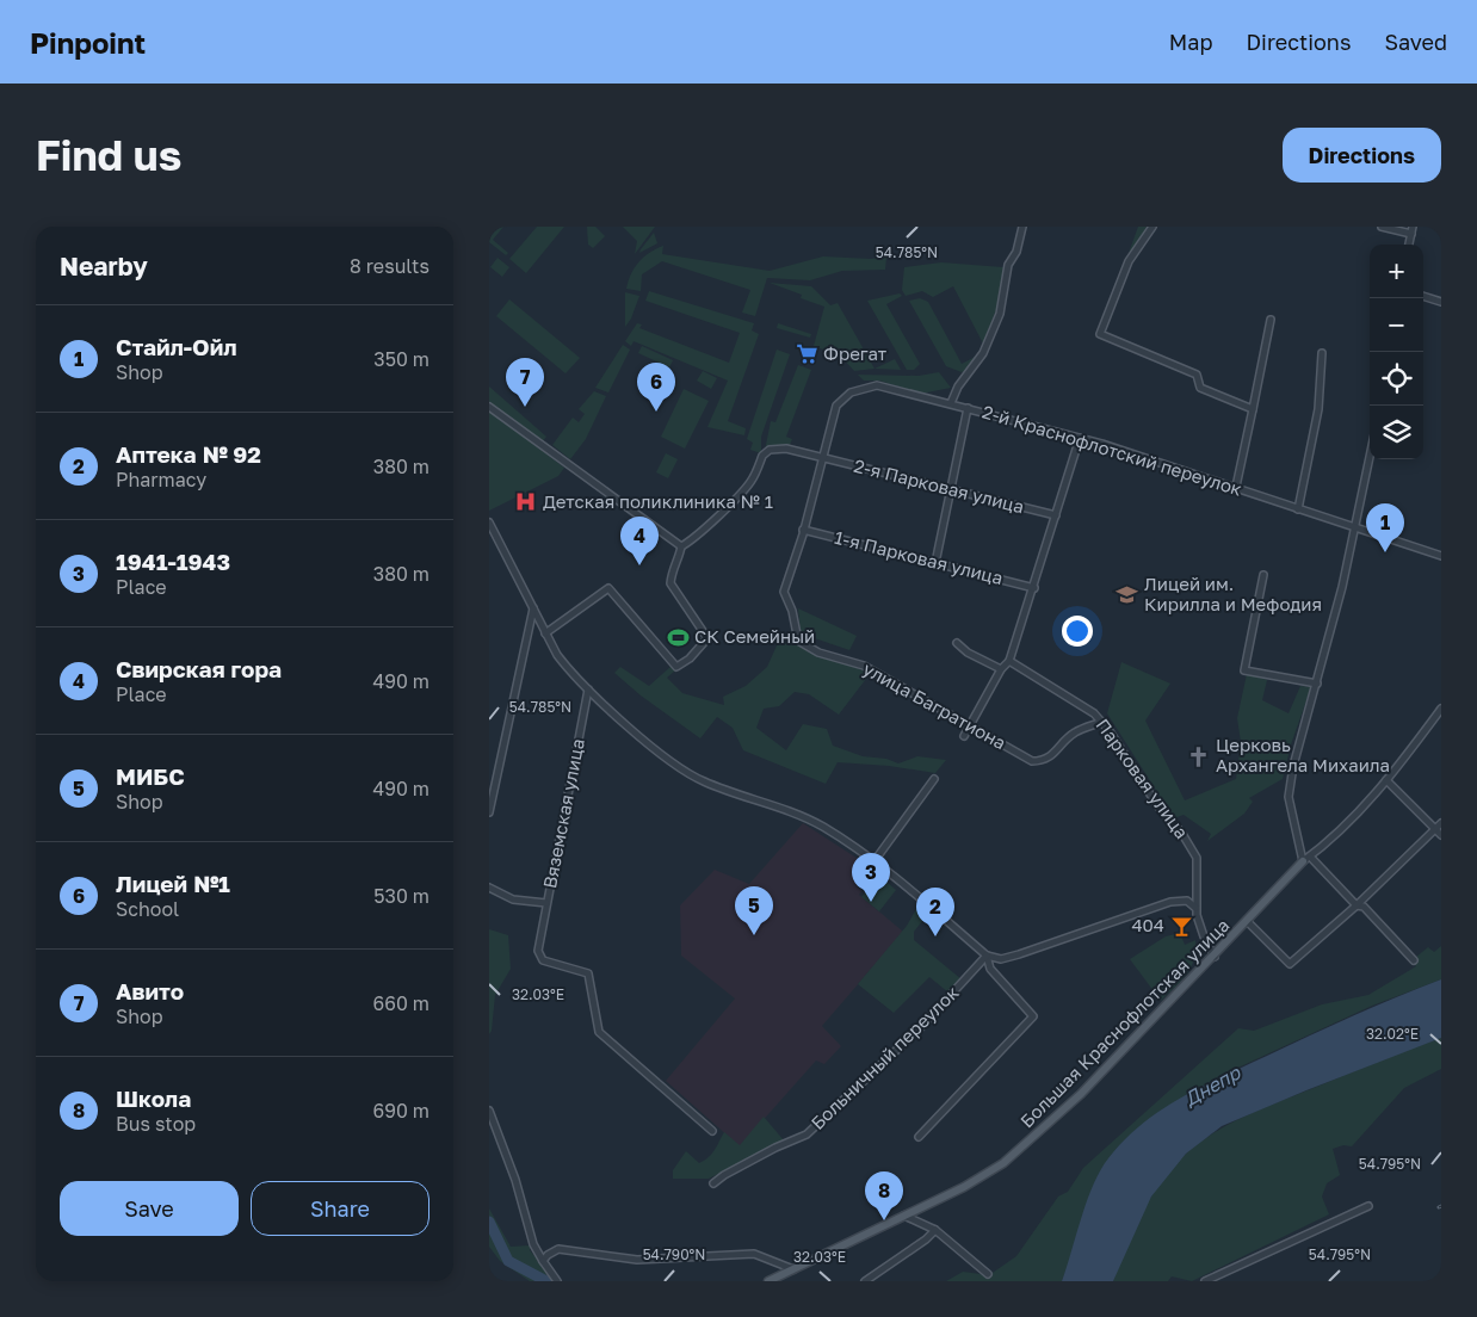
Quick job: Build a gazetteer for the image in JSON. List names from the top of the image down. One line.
{"streets":{"main road":["Большая Краснофлотская улица"],"street":["2-й Краснофлотский переулок","2-я Парковая улица","1-я Парковая улица","улица Багратиона","Парковая улица","Вяземская улица","Больничный переулок"]},"crossings":[["2-й Краснофлотский переулок","2-я Парковая улица"],["2-й Краснофлотский переулок","улица Багратиона"],["2-я Парковая улица","улица Багратиона"],["1-я Парковая улица","улица Багратиона"],["улица Багратиона","Парковая улица"],["Парковая улица","Большая Краснофлотская улица"]],"water":["Днепр"],"places":{"supermarket":["Фрегат"],"hospital":["Детская поликлиника № 1"],"school or university":["Лицей им. Кирилла и Мефодия"],"sports":["СК Семейный"],"church":["Церковь Архангела Михаила"],"bar":["404"]},"page":{"header":"Pinpoint","nav":["Map","Directions","Saved"],"buttons":["Directions",["Save","Share"]],"title":"Find us","heading":["Nearby","8 results"],"map_buttons":["+","−"],"list":[{"mark":"1","name":"Стайл-Ойл","note":"Shop","value":"350 m"},{"mark":"2","name":"Аптека № 92","note":"Pharmacy","value":"380 m"},{"mark":"3","name":"1941-1943","note":"Place","value":"380 m"},{"mark":"4","name":"Свирская гора","note":"Place","value":"490 m"},{"mark":"5","name":"МИБС","note":"Shop","value":"490 m"},{"mark":"6","name":"Лицей №1","note":"School","value":"530 m"},{"mark":"7","name":"Авито","note":"Shop","value":"660 m"},{"mark":"8","name":"Школа","note":"Bus stop","value":"690 m"}],"pins":["7","6","1","4","3","5","2","8"]},"coordinates":["54.785°N","32.03°E","32.02°E","54.795°N","54.790°N"]}
